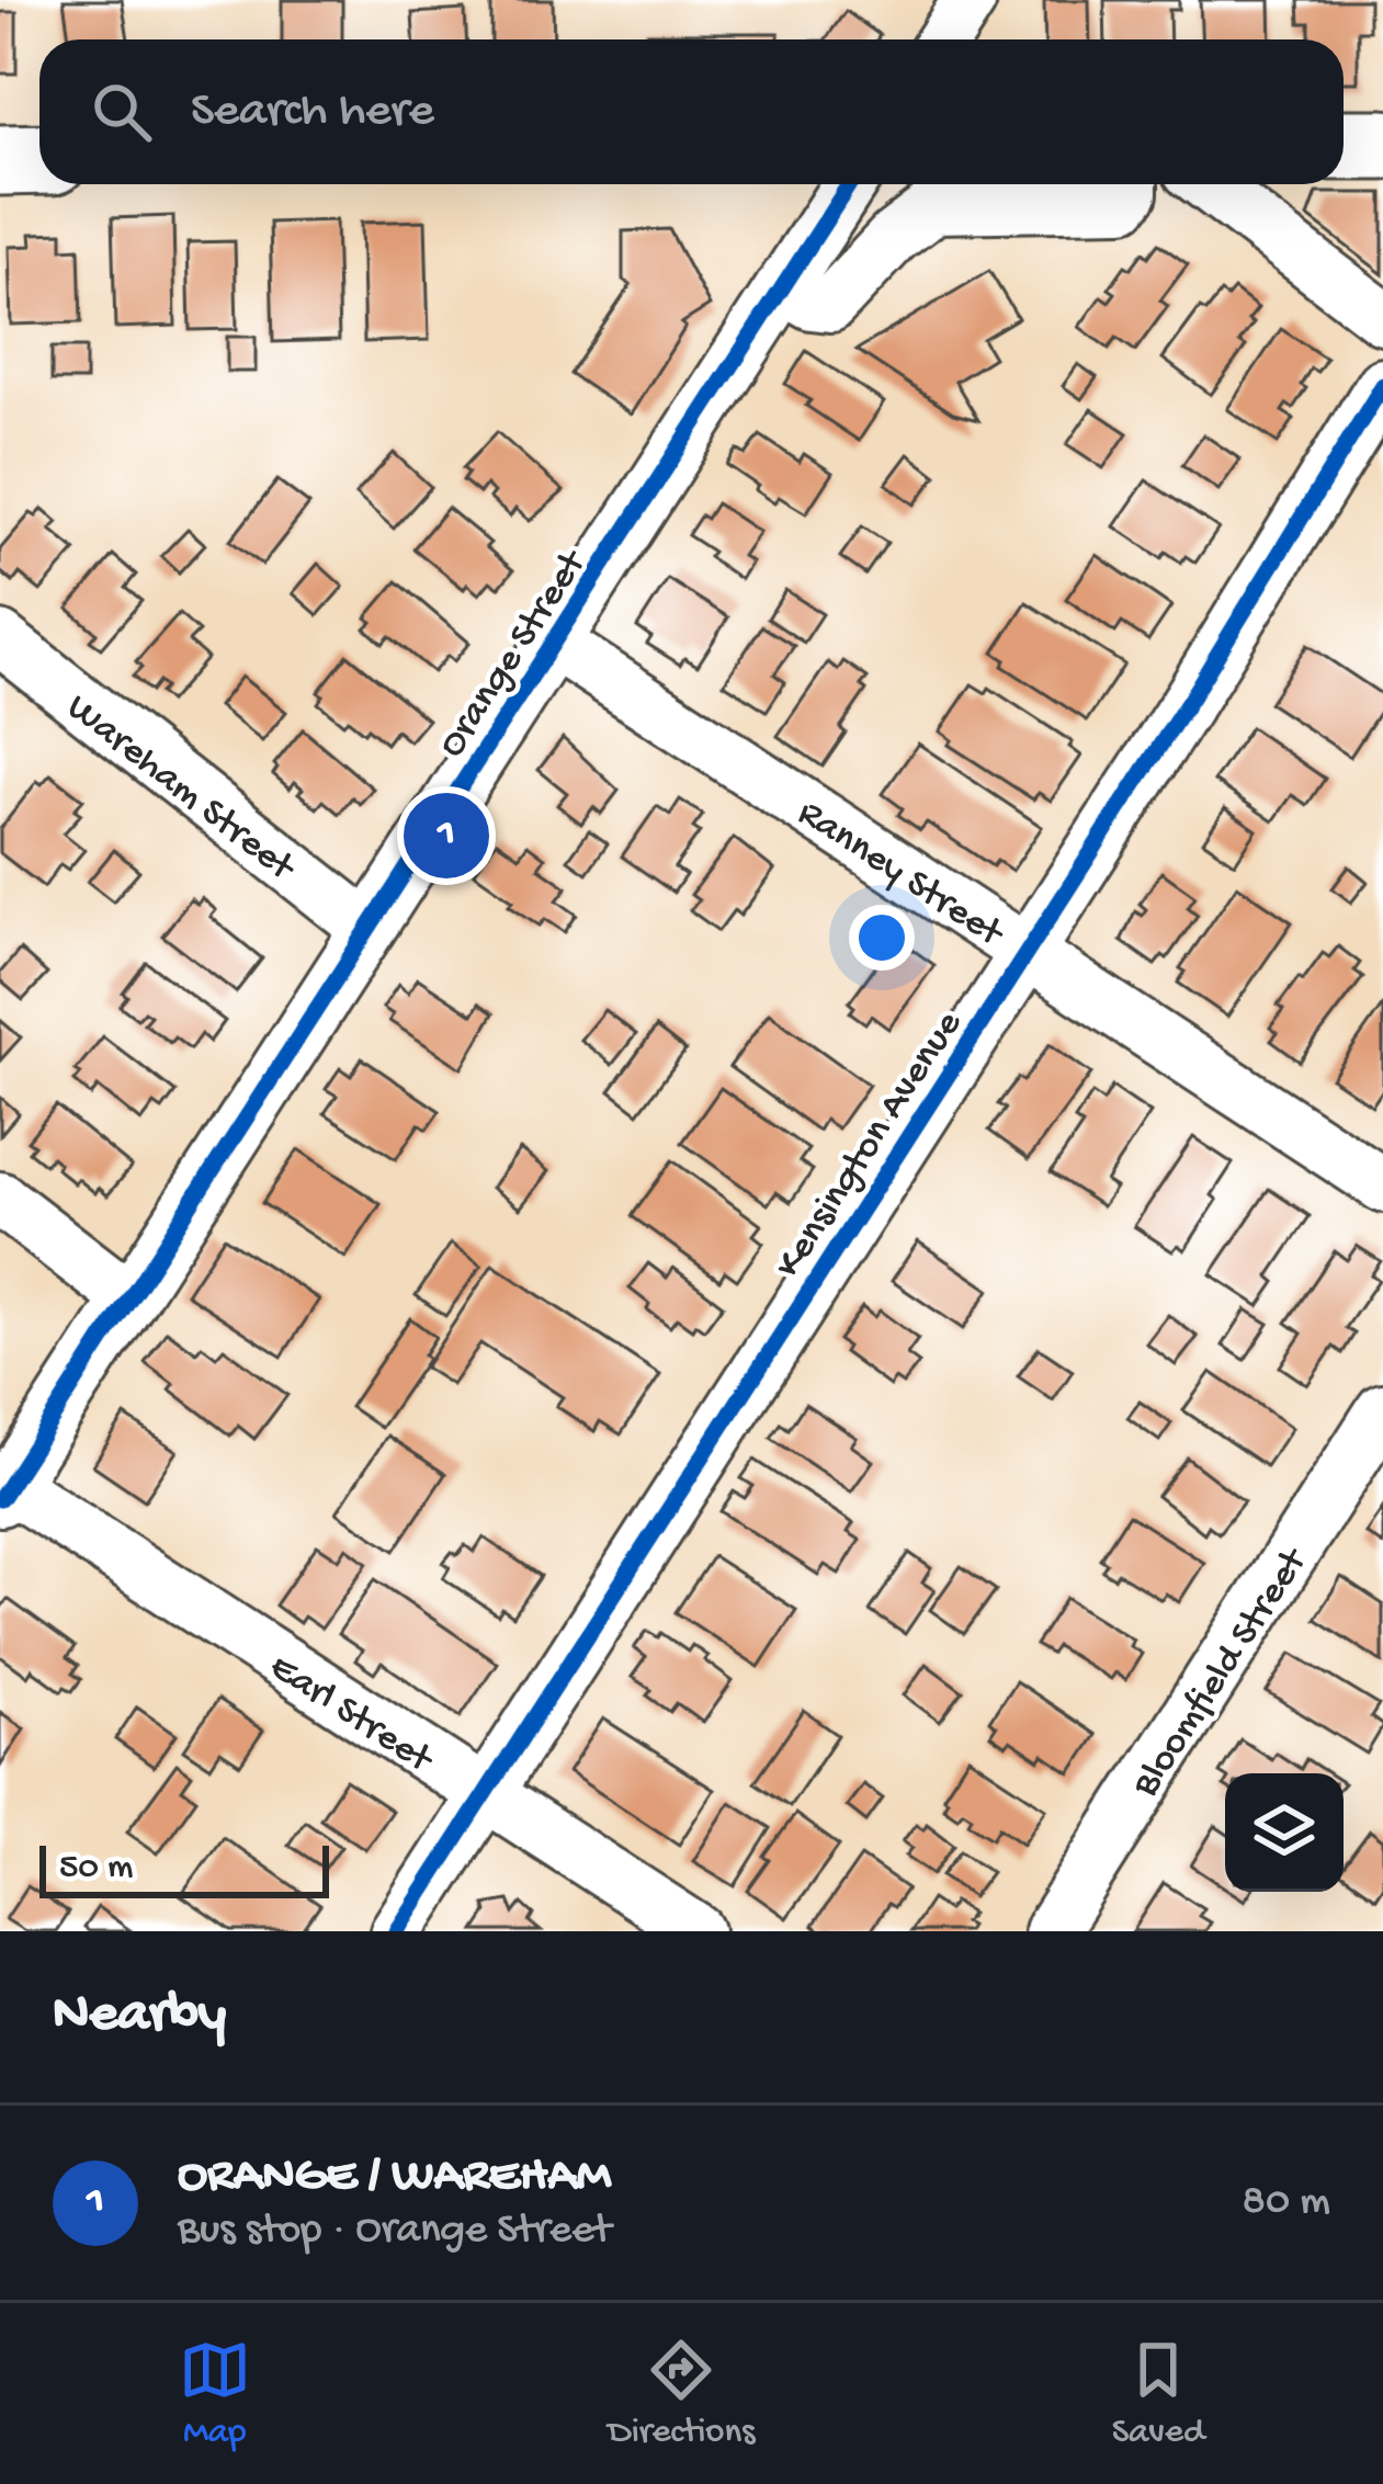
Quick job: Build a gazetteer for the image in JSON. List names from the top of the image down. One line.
{"streets":{"street":["Orange Street","Wareham Street","Ranney Street","Kensington Avenue","Bloomfield Street","Earl Street"]},"crossings":[["Orange Street","Wareham Street"],["Orange Street","Ranney Street"],["Orange Street","Earl Street"],["Ranney Street","Kensington Avenue"],["Kensington Avenue","Earl Street"]],"scale_bar":"50 m","page":{"search":"Search here","pins":"1","scale":"50 m","heading":"Nearby","list":[{"mark":"1","name":"ORANGE / WAREHAM","note":"Bus stop · Orange Street","value":"80 m"}],"nav":["Map","Directions","Saved"]}}
